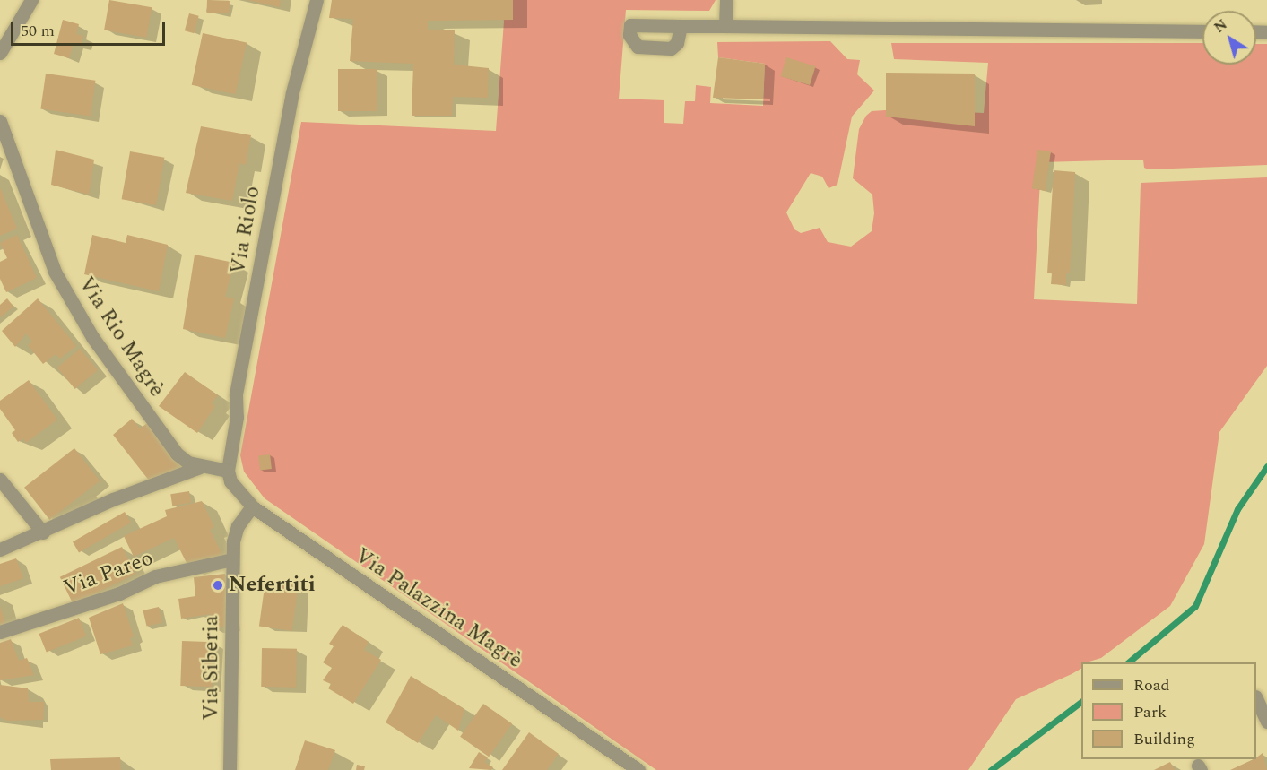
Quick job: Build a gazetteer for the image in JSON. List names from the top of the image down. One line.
{"streets":{"street":["Via Riolo","Via Rio Magrè","Via Pareo","Via Palazzina Magrè","Via Siberia"]},"crossings":[["Via Riolo","Via Rio Magrè"],["Via Riolo","Via Palazzina Magrè"],["Via Rio Magrè","Via Palazzina Magrè"],["Via Pareo","Via Siberia"],["Via Palazzina Magrè","Via Siberia"]],"places":["Nefertiti"],"legend":["Road","Park","Building"],"scale_bar":"50 m","north":"top left"}
